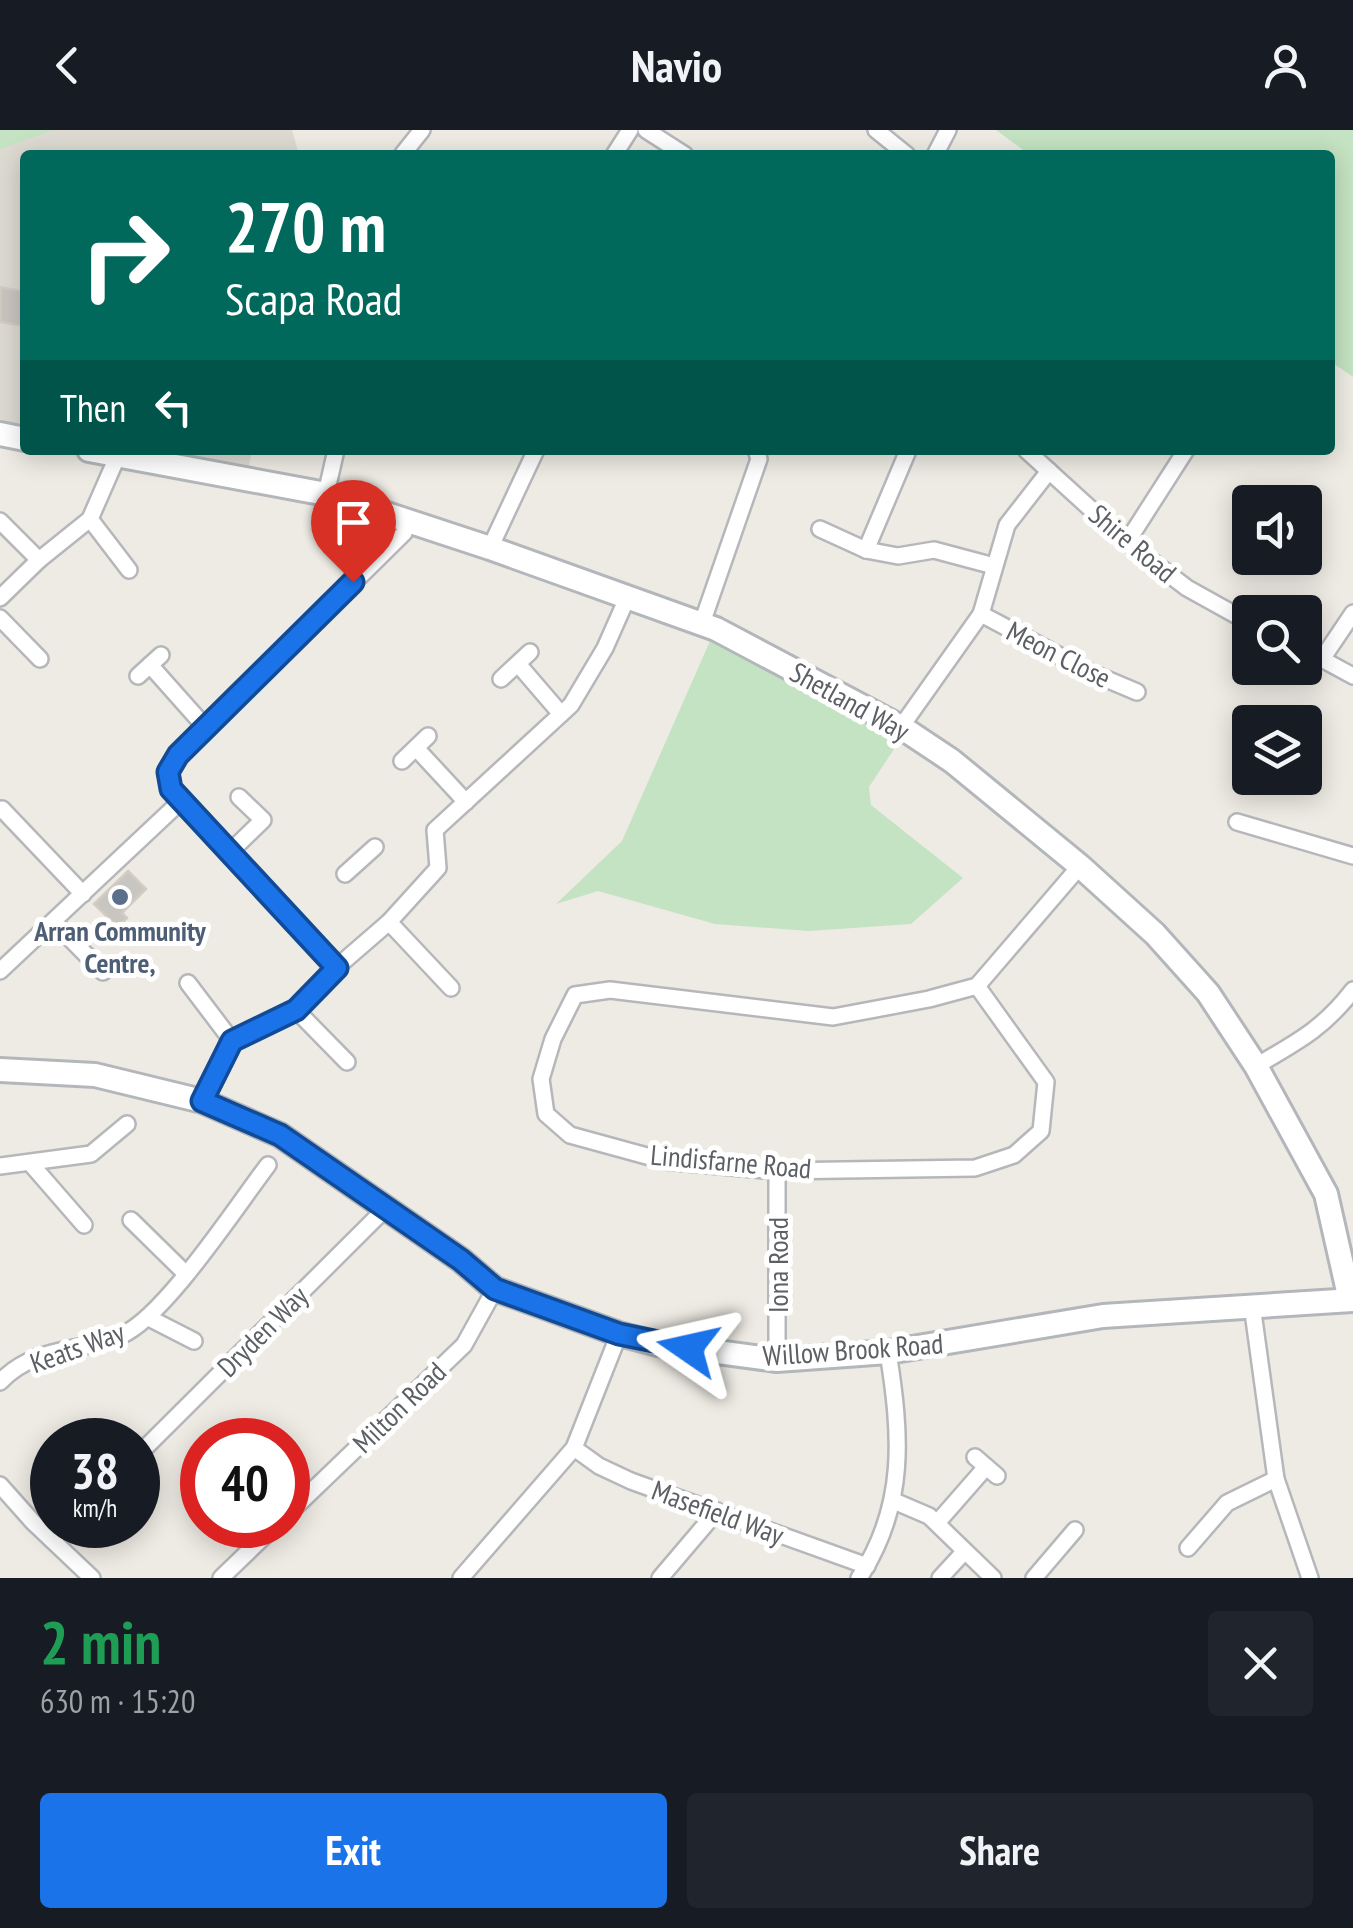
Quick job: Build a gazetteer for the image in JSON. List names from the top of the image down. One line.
{"streets":{"street":["Shire Road","Meon Close","Shetland Way","Lindisfarne Road","Iona Road","Dryden Way","Keats Way","Willow Brook Road","Milton Road","Masefield Way"]},"crossings":[["Shetland Way","Willow Brook Road"],["Lindisfarne Road","Iona Road"],["Iona Road","Willow Brook Road"],["Dryden Way","Willow Brook Road"],["Willow Brook Road","Milton Road"]],"places":["Arran Community Centre,"],"page":{"header":"Navio","turn":["270 m","Scapa Road"],"then":"Then","speed":"38 km/h","limit":"40","heading":["2 min","630 m · 15:20"],"buttons":["Exit","Share"]}}
